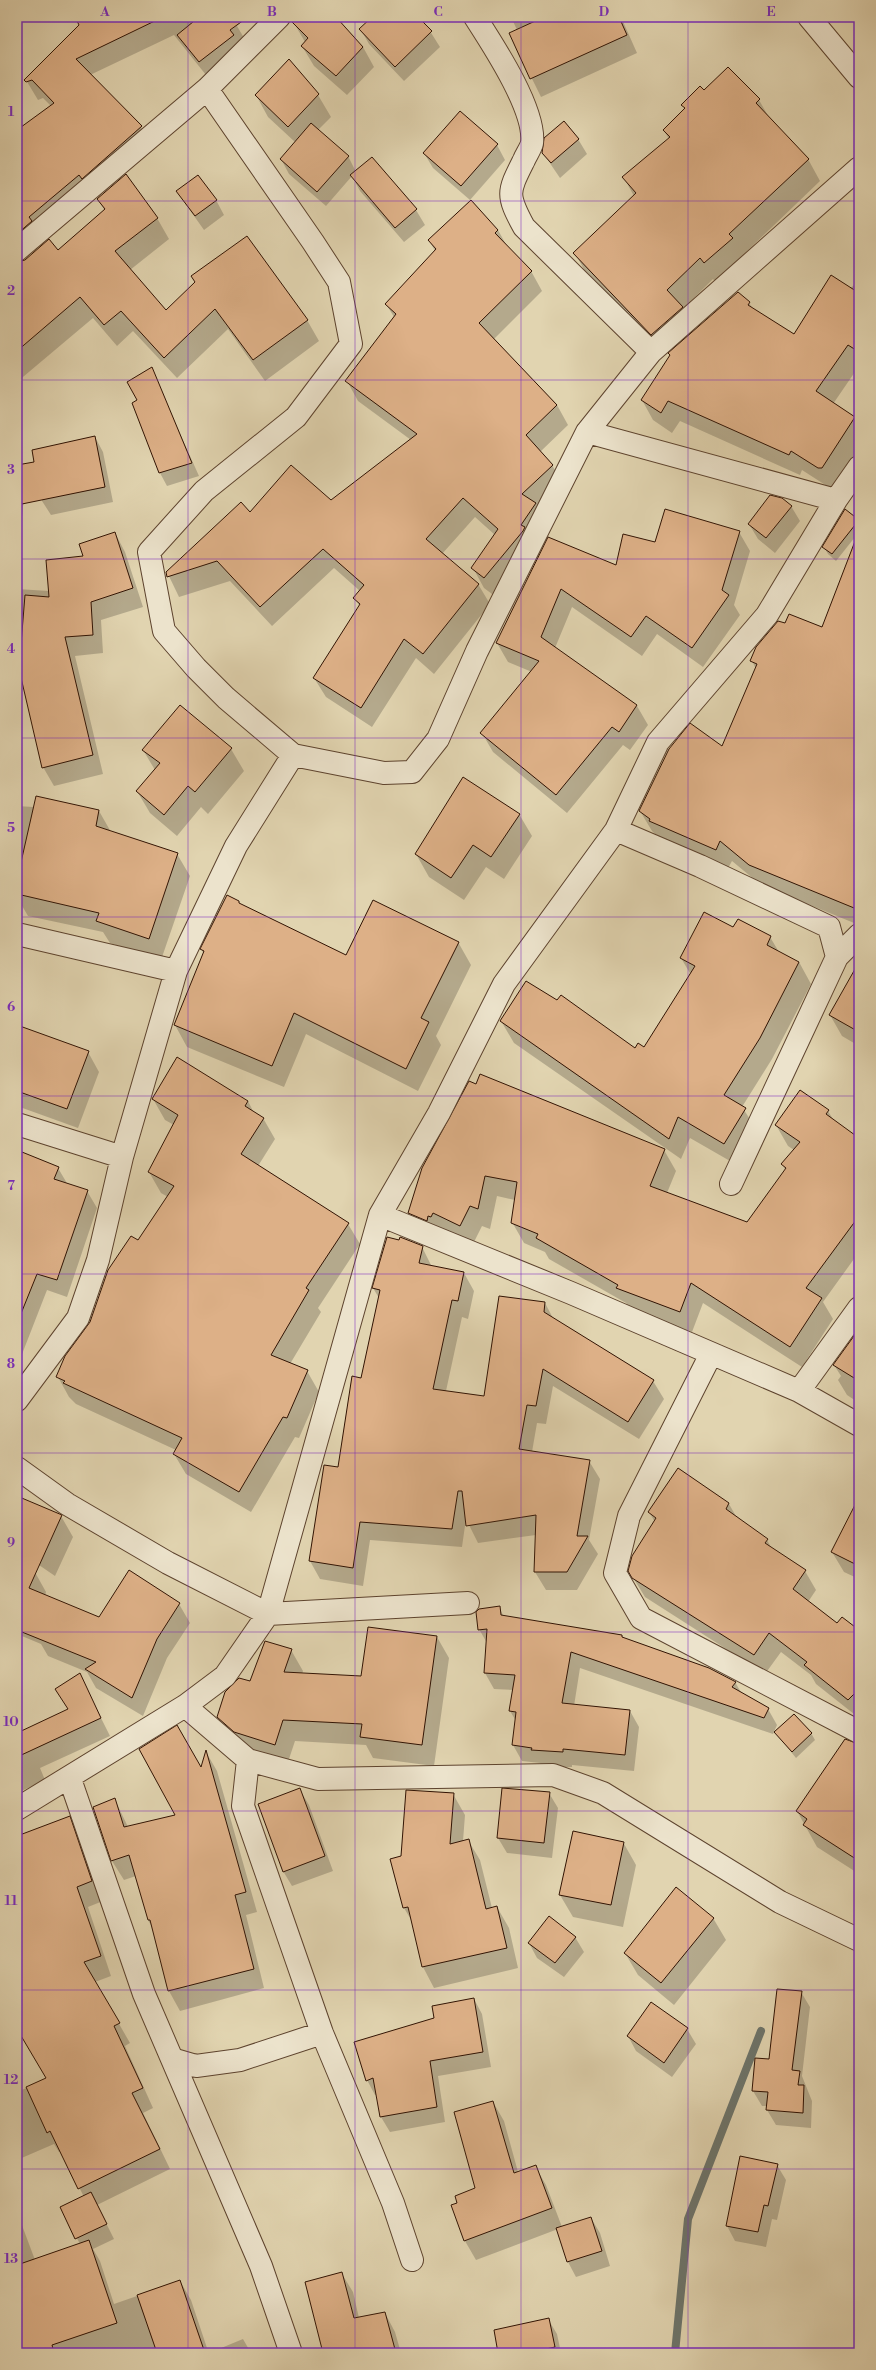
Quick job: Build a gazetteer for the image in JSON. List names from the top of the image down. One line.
{"grid":{"columns":["A","B","C","D","E"],"rows":["1","2","3","4","5","6","7","8","9","10","11","12","13"]}}
